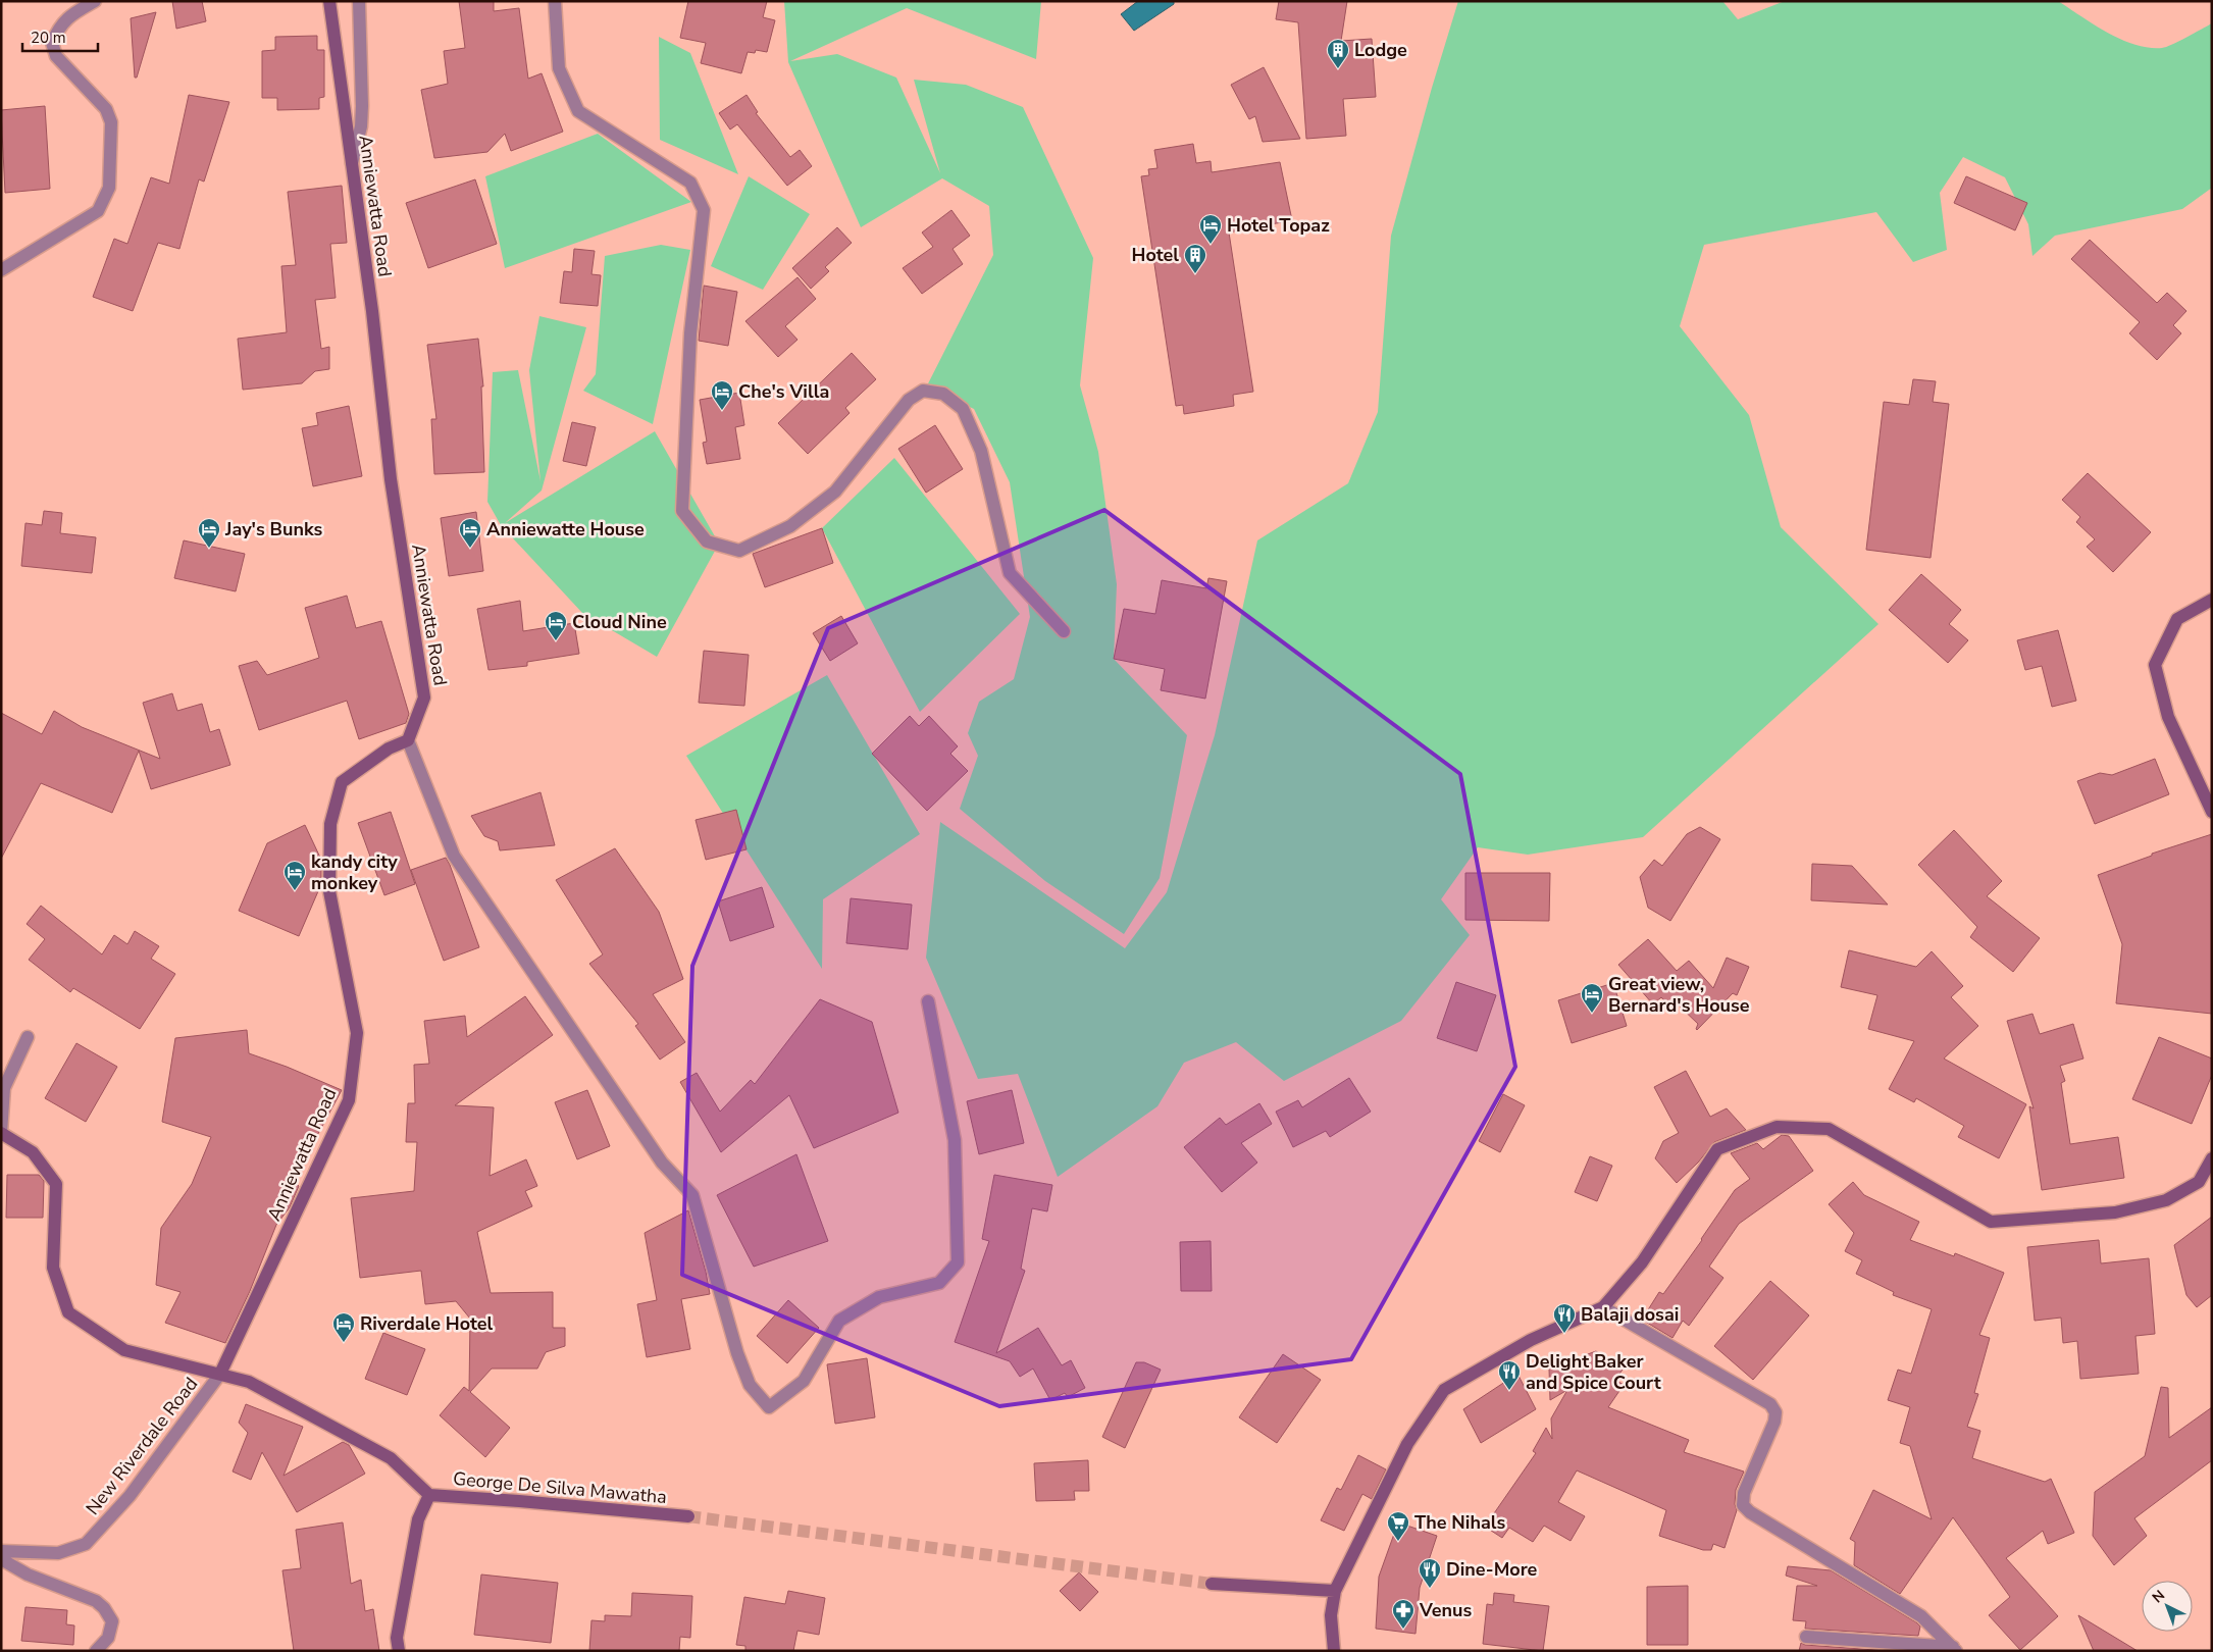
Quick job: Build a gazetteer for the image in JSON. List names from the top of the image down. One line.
{"streets":{"street":["Anniewatta Road","New Riverdale Road","George De Silva Mawatha"]},"crossings":[["Anniewatta Road","New Riverdale Road"]],"places":{"building":["Lodge","Hotel"],"hotel":["Hotel Topaz","Che's Villa","Jay's Bunks","Anniewatte House","Cloud Nine","kandy city monkey","Great view, Bernard's House","Riverdale Hotel"],"restaurant":["Balaji dosai","Delight Baker and Spice Court","Dine-More"],"supermarket":["The Nihals"],"pharmacy":["Venus"]},"scale_bar":"20 m","north":"top left"}
